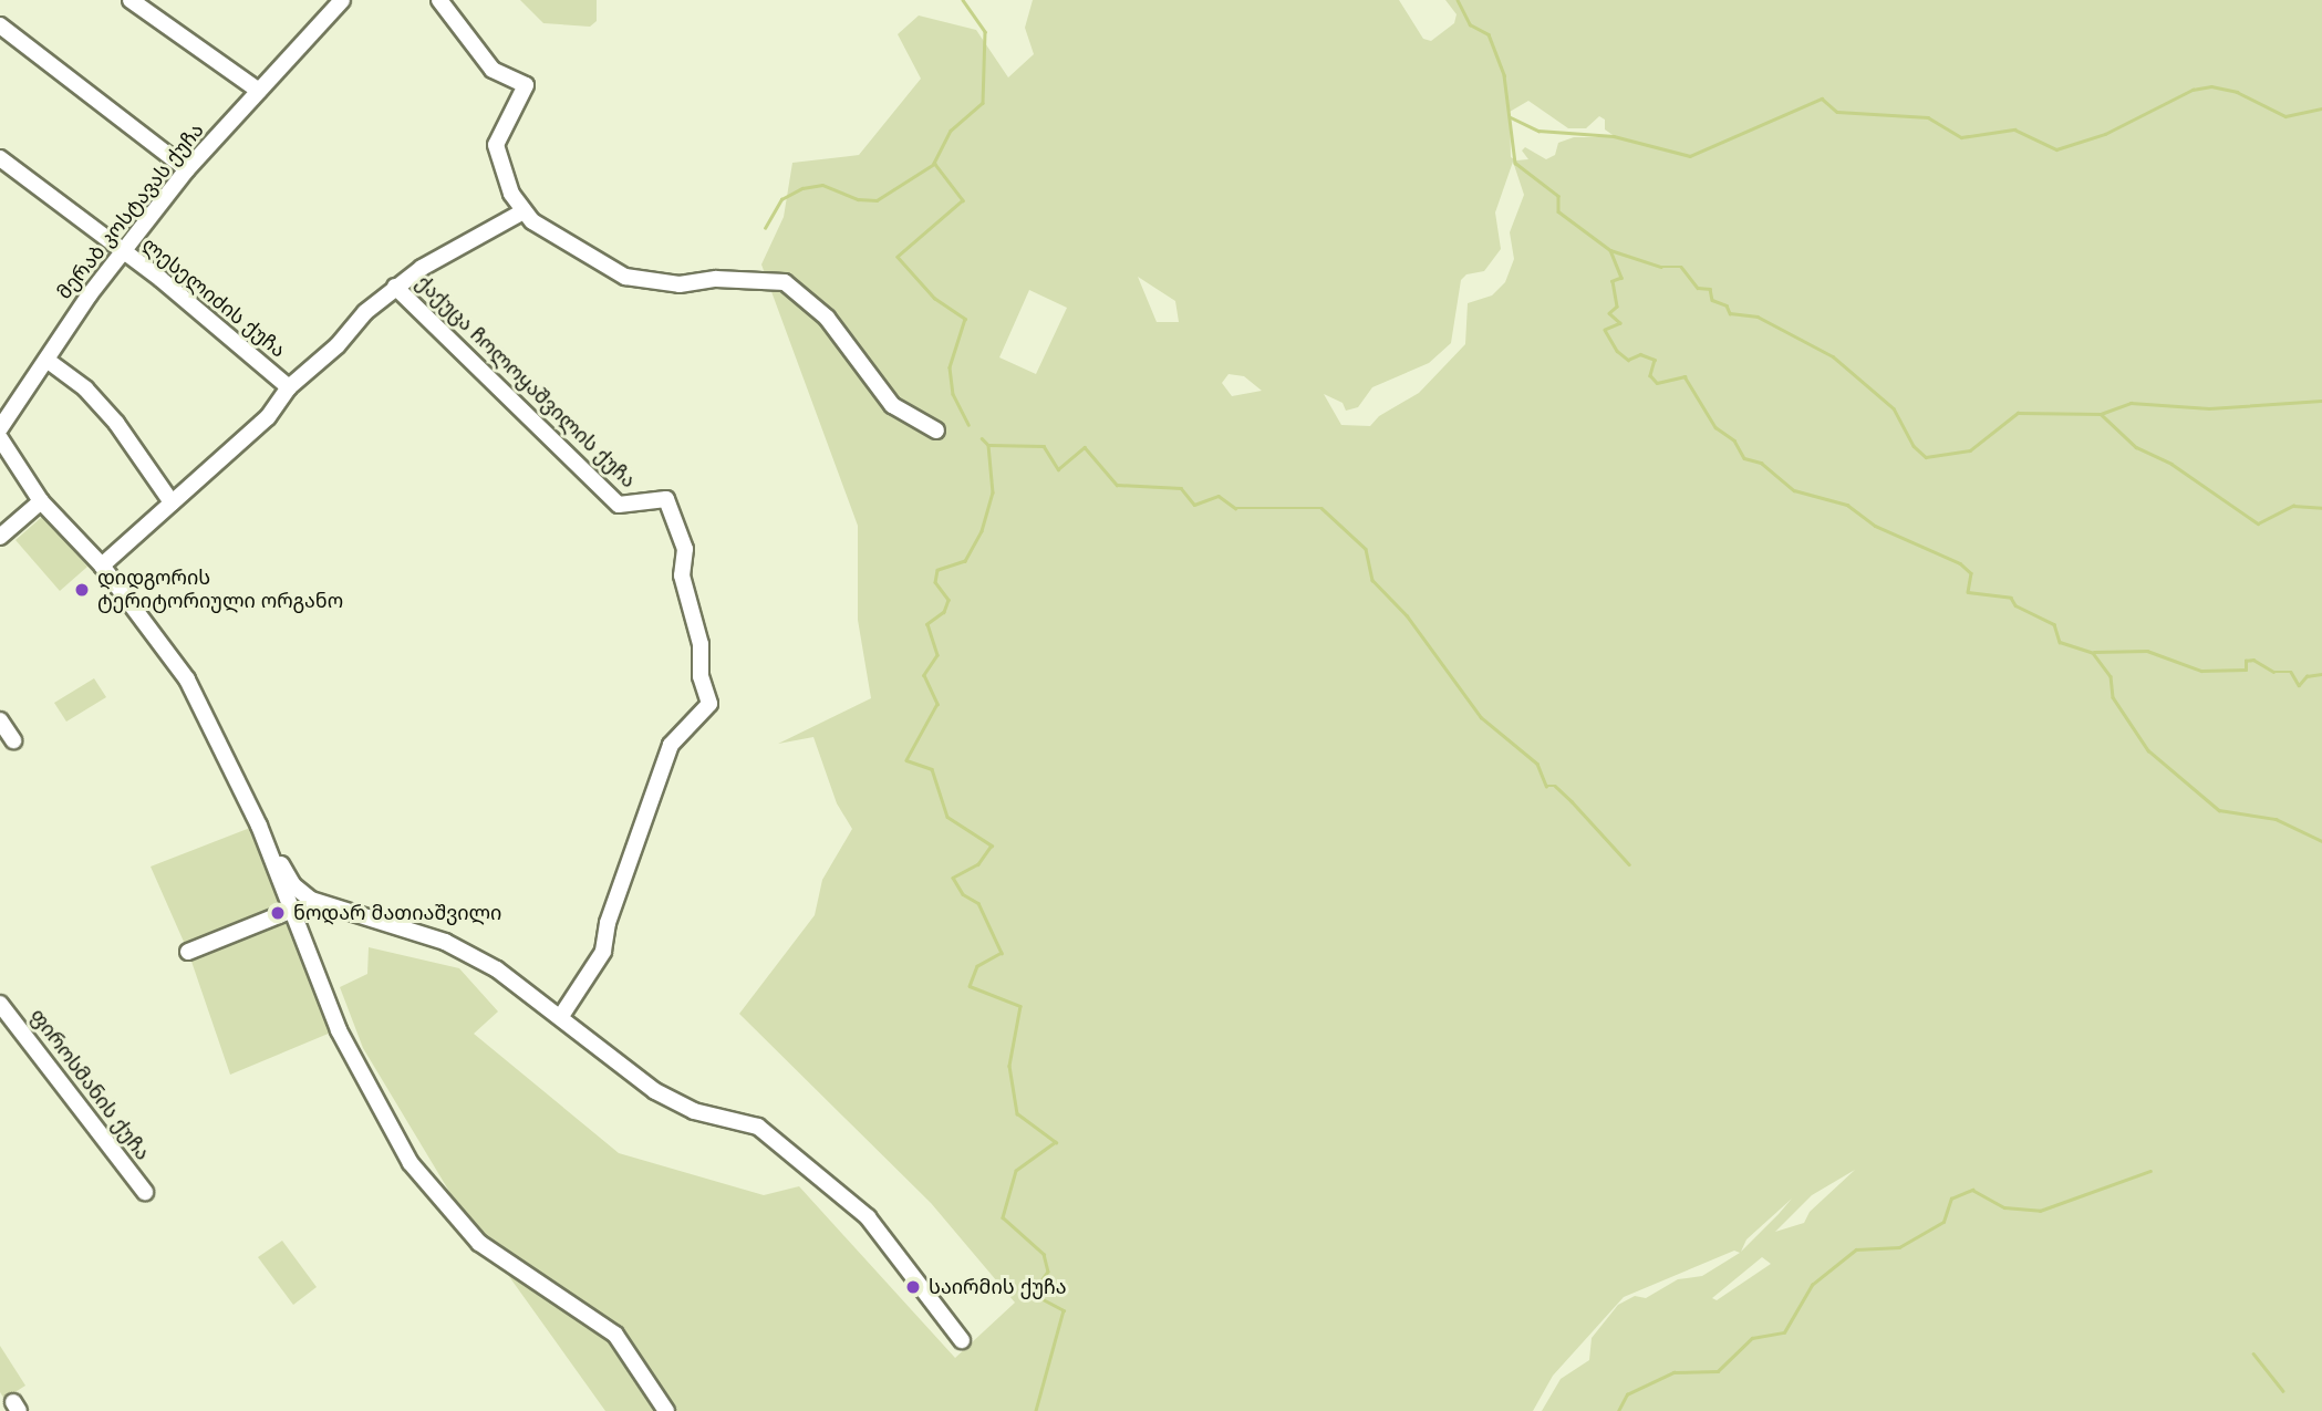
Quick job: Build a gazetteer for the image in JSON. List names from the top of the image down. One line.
{"streets":{"street":["მერაბ კოსტავას ქუჩა","ლესელიძის ქუჩა","ქაქუცა ჩოლოყაშვილის ქუჩა","ფიროსმანის ქუჩა"]},"crossings":[["მერაბ კოსტავას ქუჩა","ლესელიძის ქუჩა"]],"places":["დიდგორის ტერიტორიული ორგანო","ნოდარ მათიაშვილი","საირმის ქუჩა"]}
